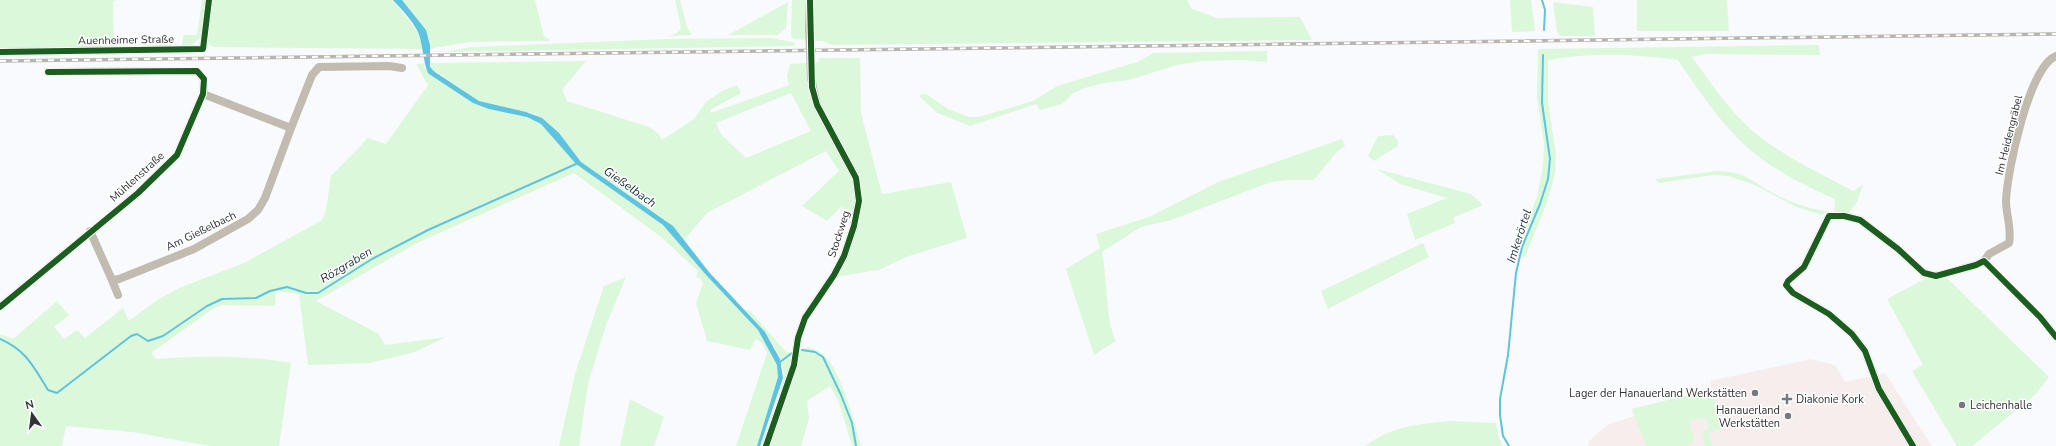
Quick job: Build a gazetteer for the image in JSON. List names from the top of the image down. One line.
{"streets":{"street":["Auenheimer Straße","Im Heidengräbel","Mühlenstraße","Am Gießelbach","Stockweg"]},"water":["Gießelbach","Imkerörtel","Rözgraben"],"places":{"other":["Lager der Hanauerland Werkstätten","Leichenhalle","Hanauerland Werkstätten"],"health":["Diakonie Kork"]},"north":"top"}
